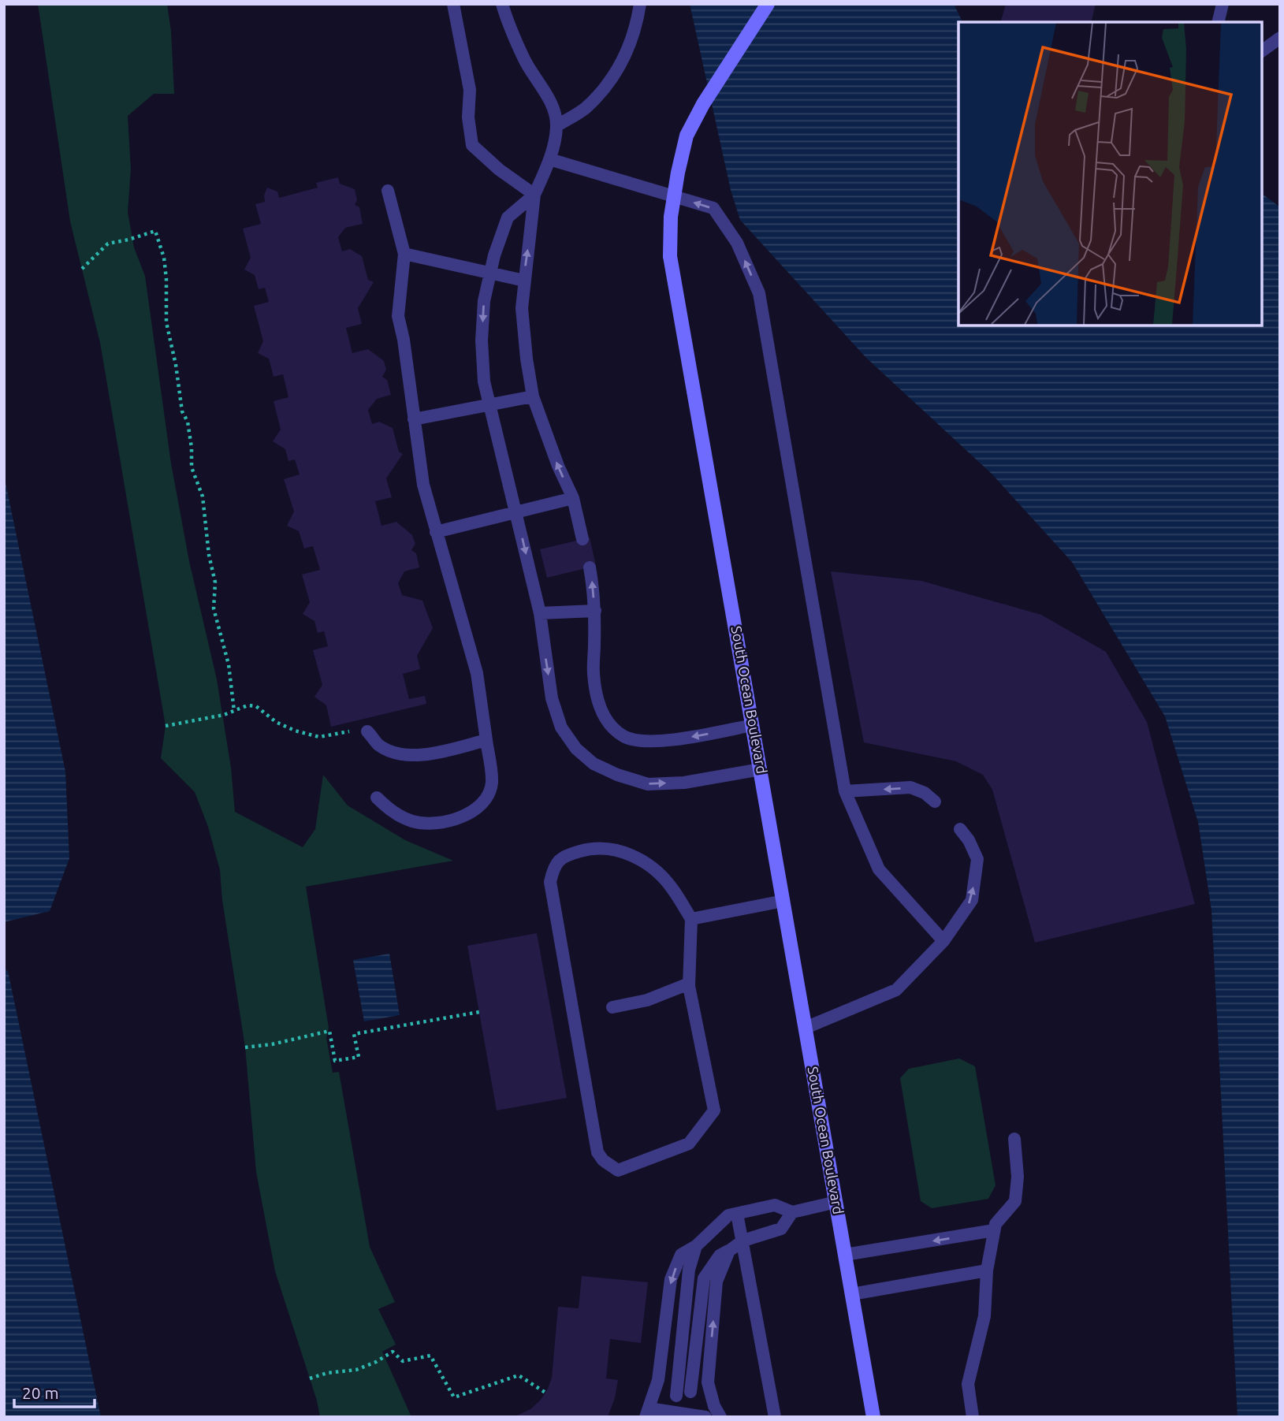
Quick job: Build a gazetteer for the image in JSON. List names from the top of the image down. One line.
{"streets":{"main road":["South Ocean Boulevard"]},"scale_bar":"20 m"}
